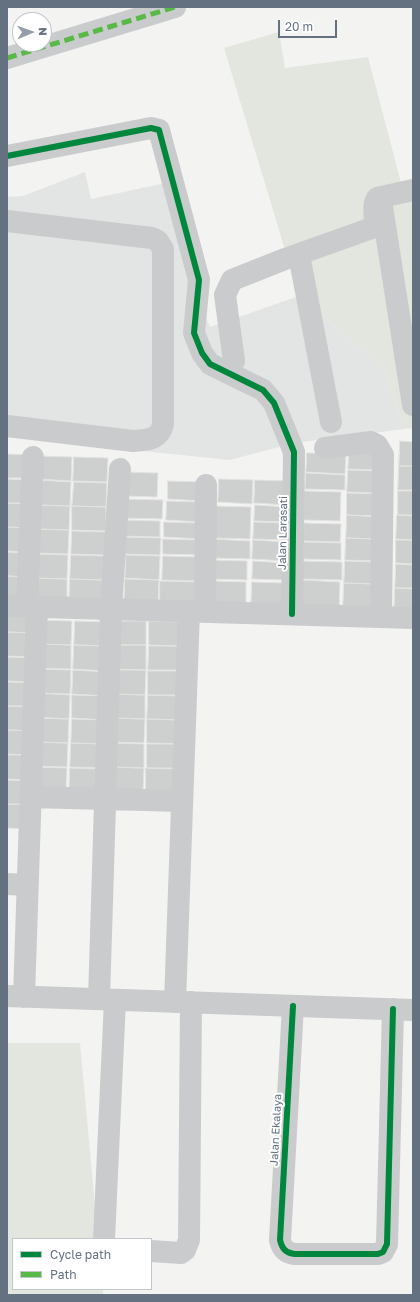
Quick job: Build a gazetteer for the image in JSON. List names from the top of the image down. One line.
{"streets":{"street":["Jalan Larasati","Jalan Ekalaya"]},"legend":["Cycle path","Path"],"scale_bar":"20 m","north":"right"}
